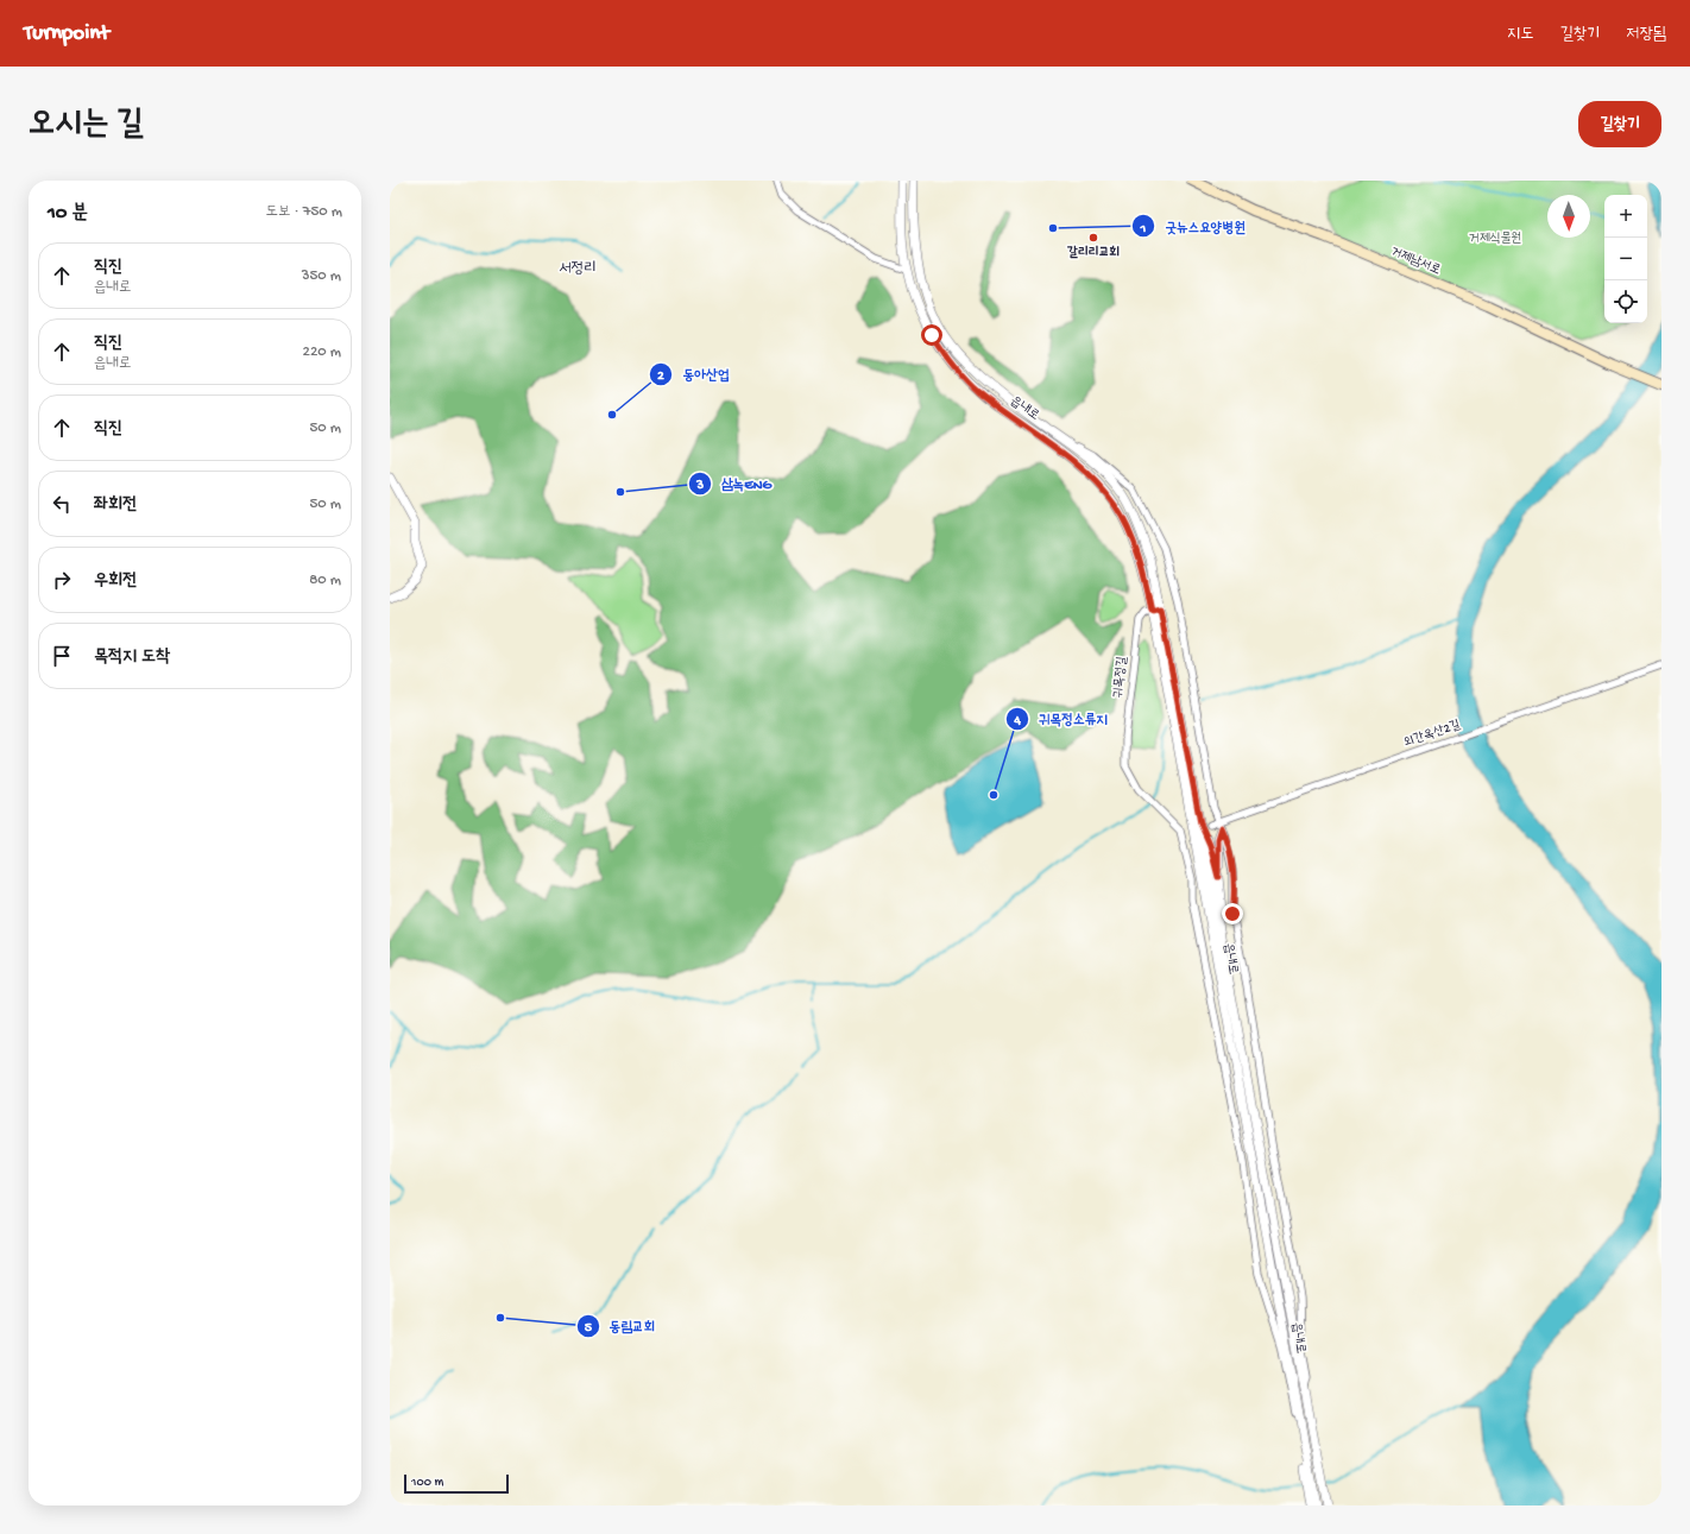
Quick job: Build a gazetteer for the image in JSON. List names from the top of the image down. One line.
{"streets":{"main road":["거제남서로"],"street":["읍내로","귀목정길","외간옥산2길"]},"crossings":[["읍내로","귀목정길"],["읍내로","외간옥산2길"]],"districts":["서정리"],"parks":["거제식물원"],"places":["굿뉴스요양병원","갈리리교회","동아산업","삼녹ENG","귀목정소류지","동림교회"],"scale_bar":"100 m","north":"bottom","page":{"header":"Turnpoint","nav":["지도","길찾기","저장됨"],"buttons":"길찾기","title":"오시는 길","heading":["10 분","도보 · 750 m"],"map_buttons":["+","−"],"list":[["직진","읍내로","350 m"],["직진","읍내로","220 m"],["직진","50 m"],["좌회전","50 m"],["우회전","80 m"],"목적지 도착"],"scale":"100 m"}}
